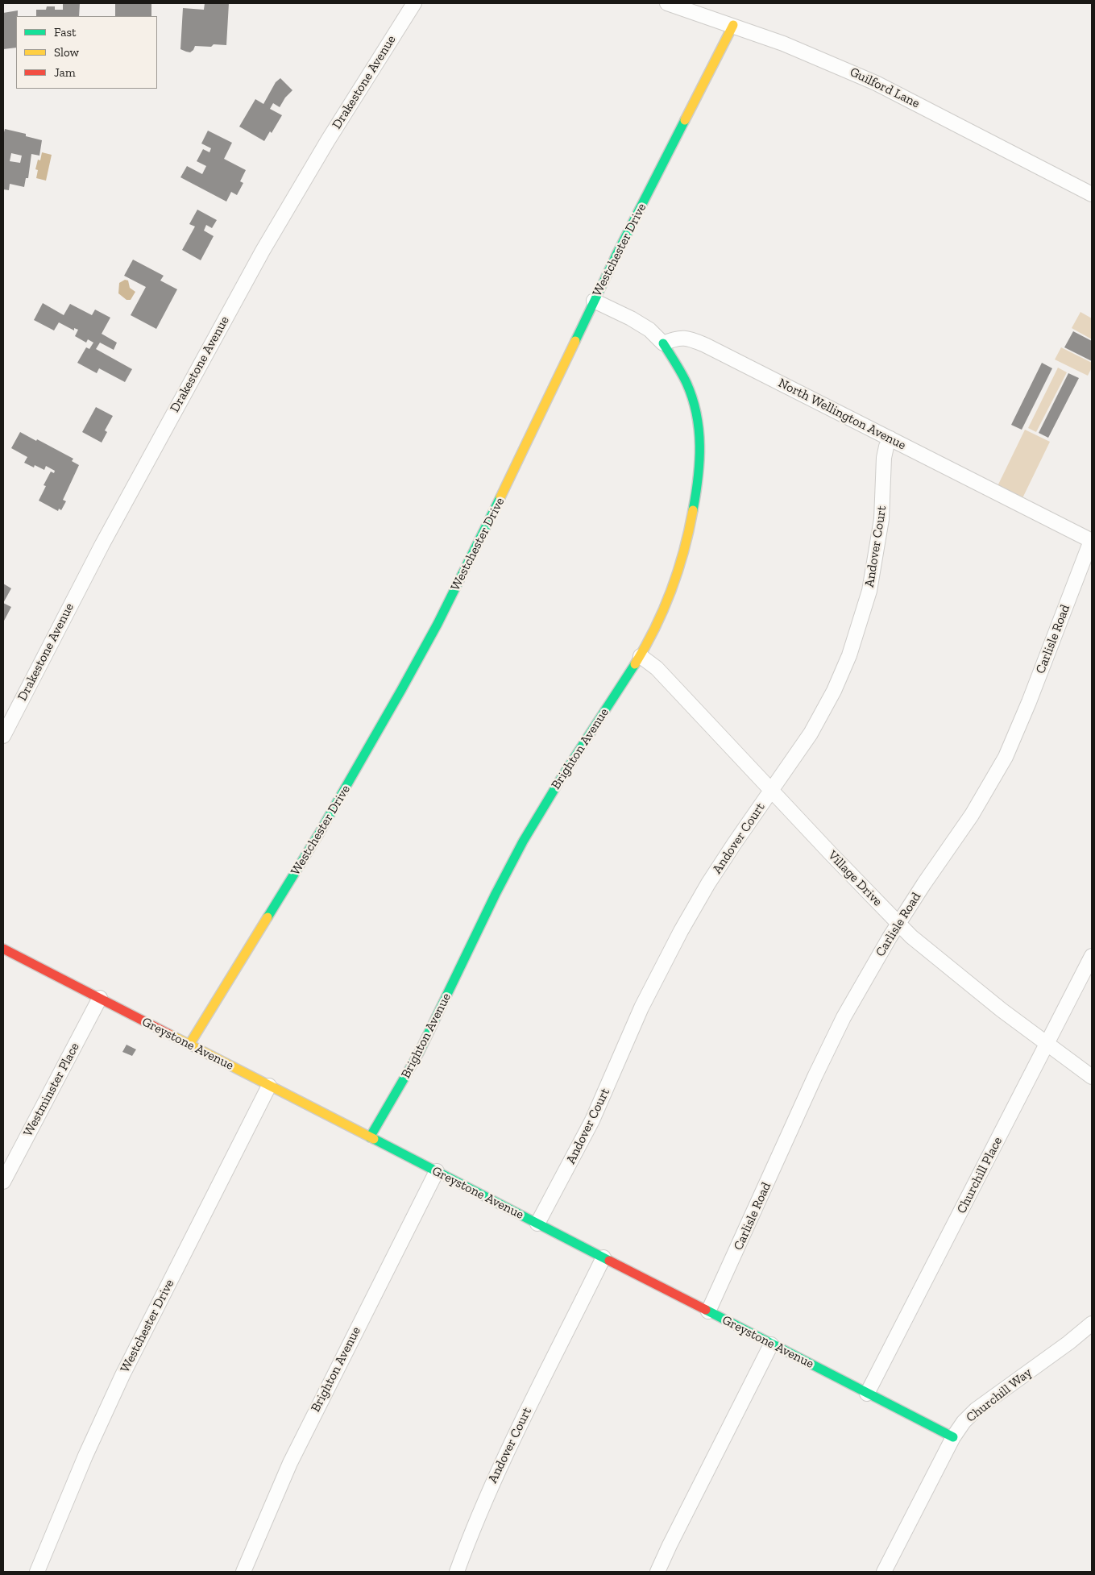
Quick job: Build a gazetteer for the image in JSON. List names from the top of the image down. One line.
{"streets":{"street":["Drakestone Avenue","Guilford Lane","Westchester Drive","North Wellington Avenue","Andover Court","Carlisle Road","Brighton Avenue","Village Drive","Greystone Avenue","Westminster Place","Churchill Place","Churchill Way"]},"crossings":[["Guilford Lane","Westchester Drive"],["Westchester Drive","Greystone Avenue"],["North Wellington Avenue","Andover Court"],["North Wellington Avenue","Carlisle Road"],["North Wellington Avenue","Brighton Avenue"],["Andover Court","Village Drive"],["Andover Court","Greystone Avenue"],["Carlisle Road","Village Drive"],["Carlisle Road","Greystone Avenue"],["Brighton Avenue","Village Drive"],["Brighton Avenue","Greystone Avenue"],["Village Drive","Churchill Place"],["Greystone Avenue","Westminster Place"],["Greystone Avenue","Churchill Place"],["Greystone Avenue","Churchill Way"]],"legend":["Fast","Slow","Jam"]}
